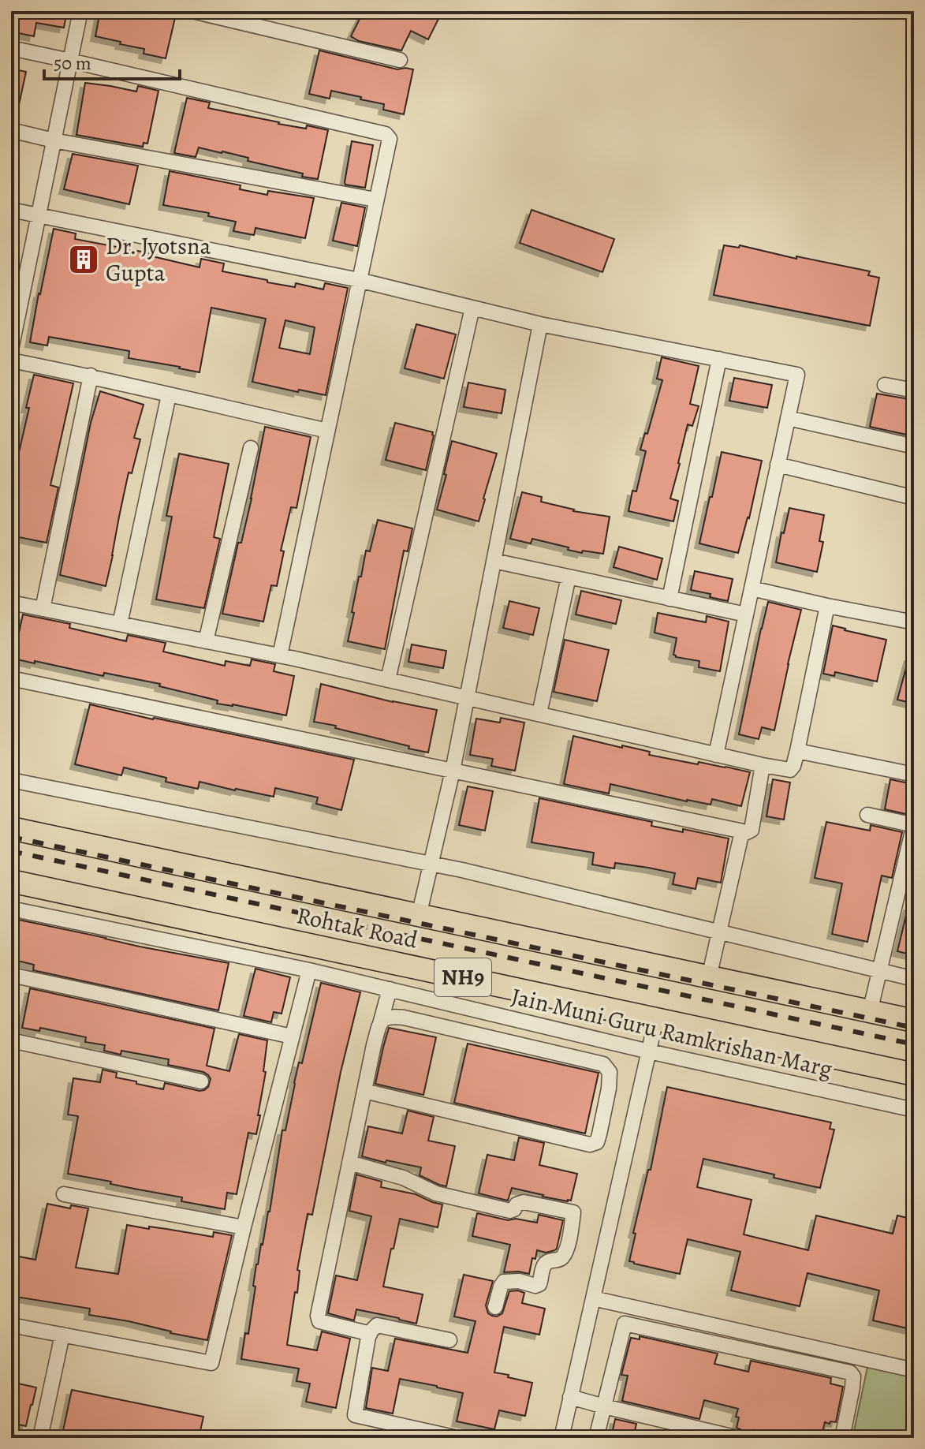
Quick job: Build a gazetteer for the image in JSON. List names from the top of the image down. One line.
{"streets":{"main road":["Rohtak Road","NH9"],"street":["Jain Muni Guru Ramkrishan Marg"]},"places":{"building":["Dr. Jyotsna Gupta"]},"scale_bar":"50 m"}
